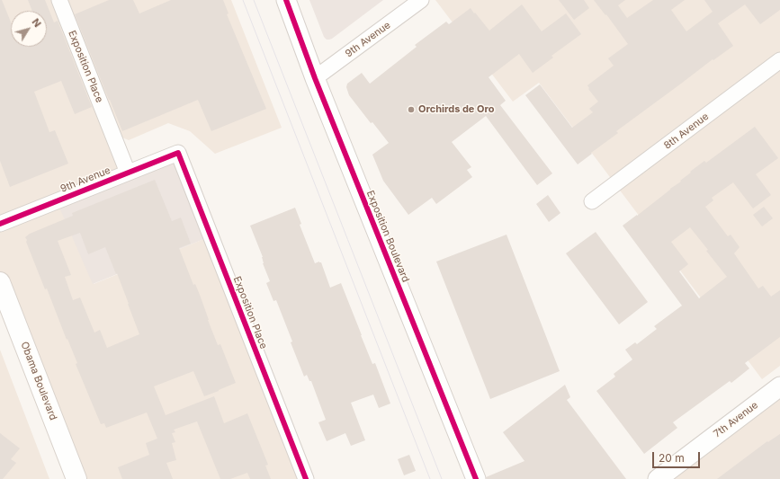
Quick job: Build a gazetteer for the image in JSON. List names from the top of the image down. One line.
{"streets":{"main road":["Obama Boulevard"],"street":["9th Avenue","Exposition Place","8th Avenue","Exposition Boulevard","7th Avenue"]},"crossings":[["9th Avenue","Exposition Place"],["9th Avenue","Exposition Boulevard"]],"places":["Orchirds de Oro"],"scale_bar":"20 m","north":"top right"}
